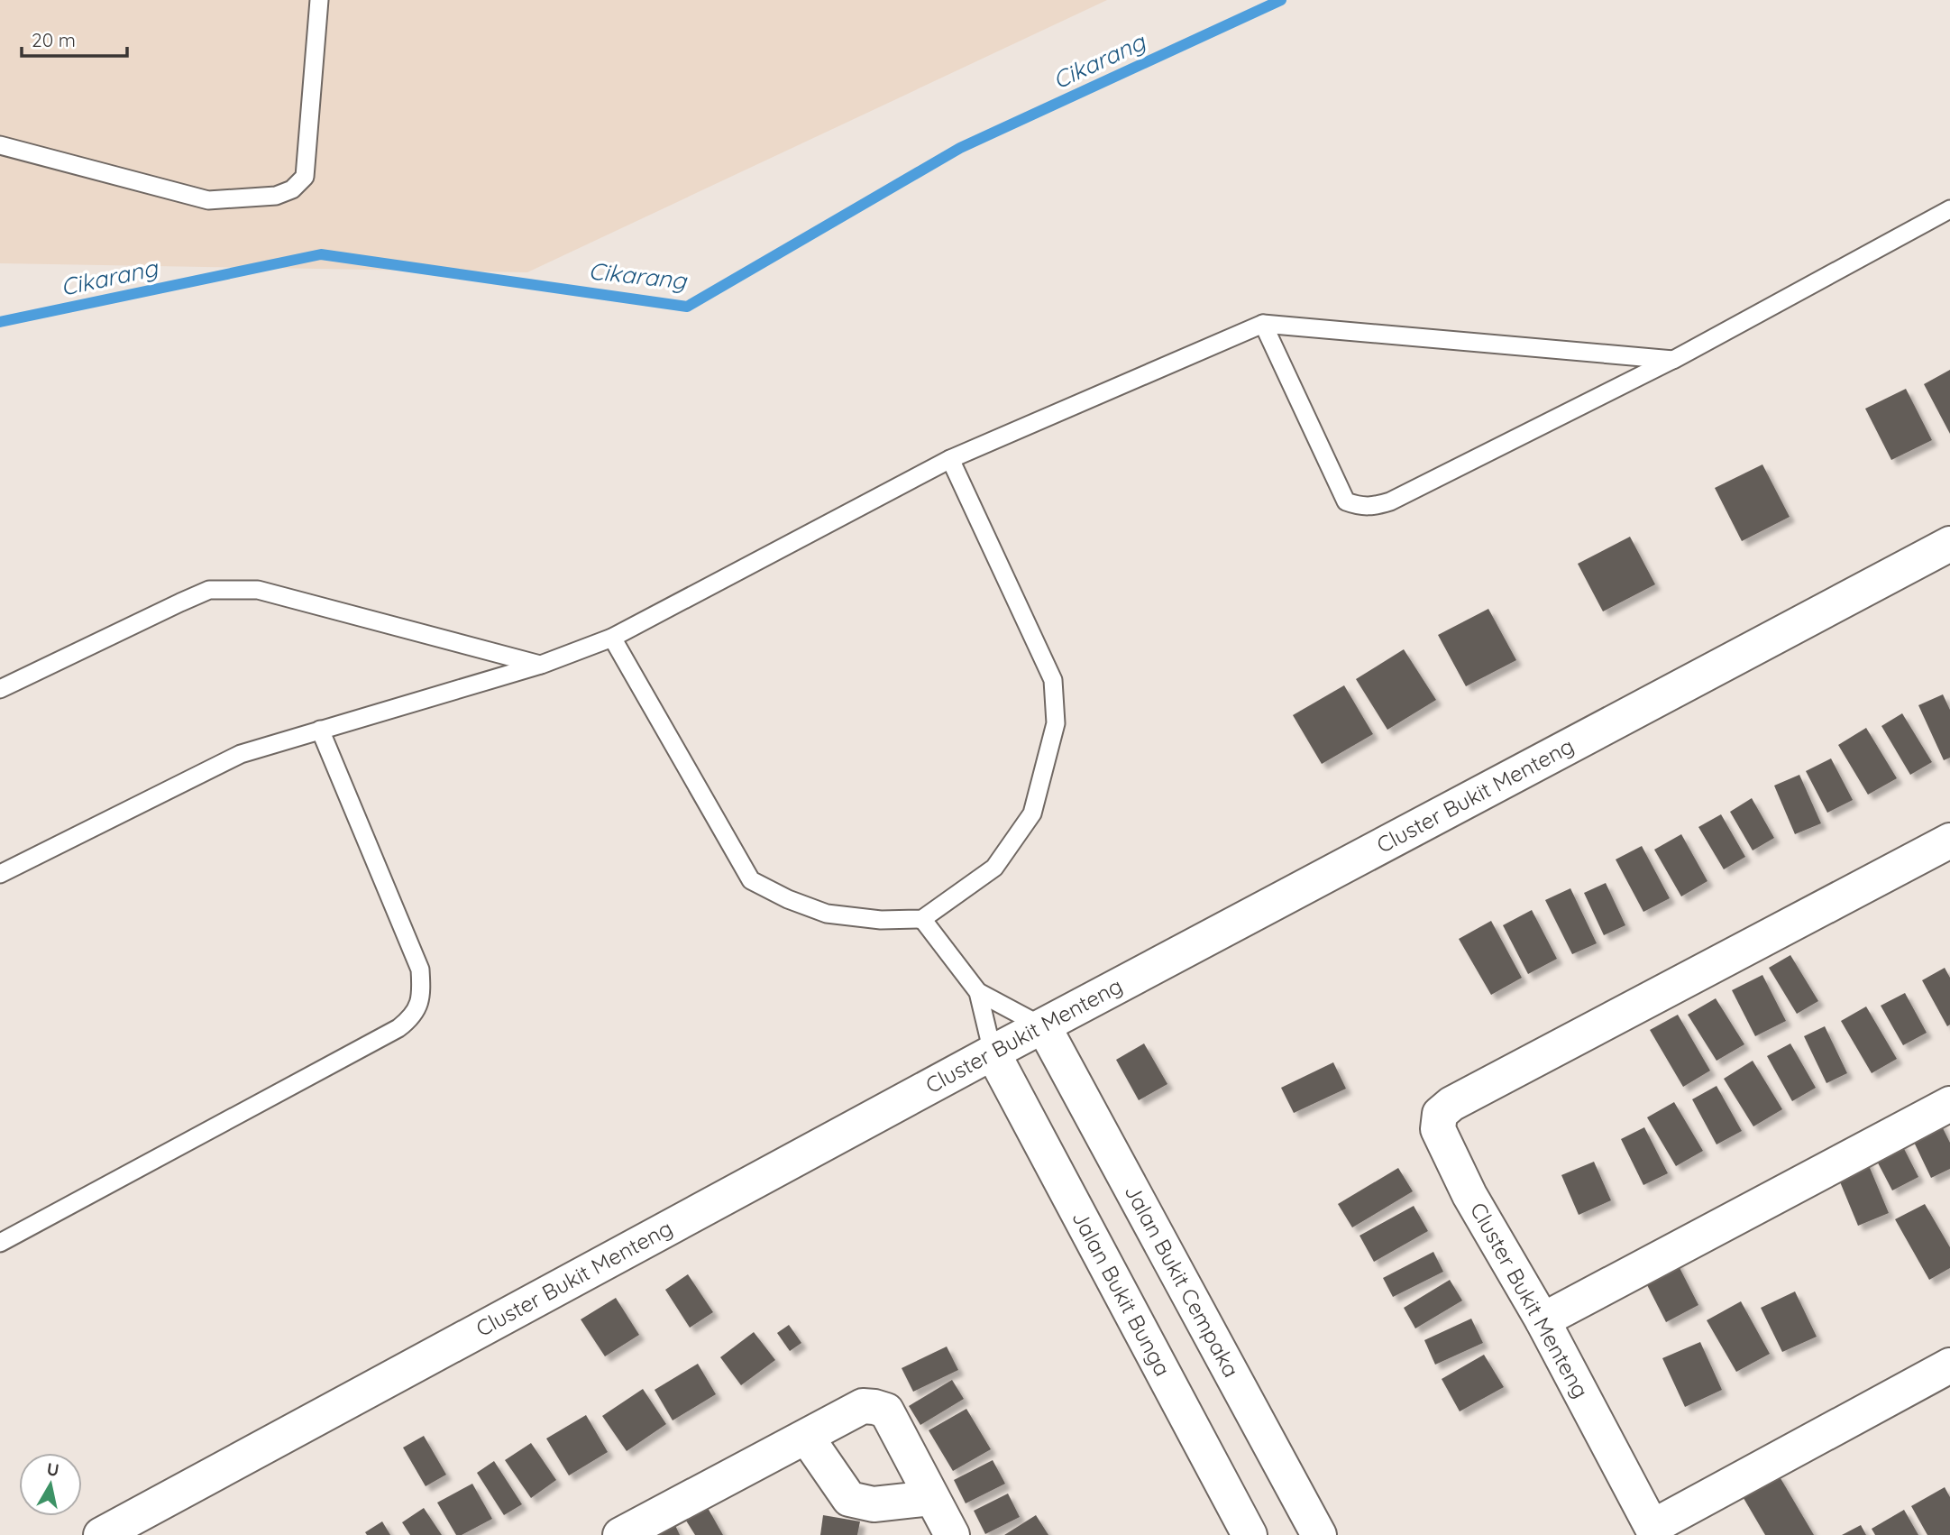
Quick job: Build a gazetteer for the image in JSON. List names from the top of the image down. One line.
{"streets":{"street":["Cluster Bukit Menteng","Jalan Bukit Cempaka","Jalan Bukit Bunga"]},"crossings":[["Cluster Bukit Menteng","Jalan Bukit Cempaka"],["Cluster Bukit Menteng","Jalan Bukit Bunga"]],"water":["Cikarang"],"scale_bar":"20 m","north":"top"}
